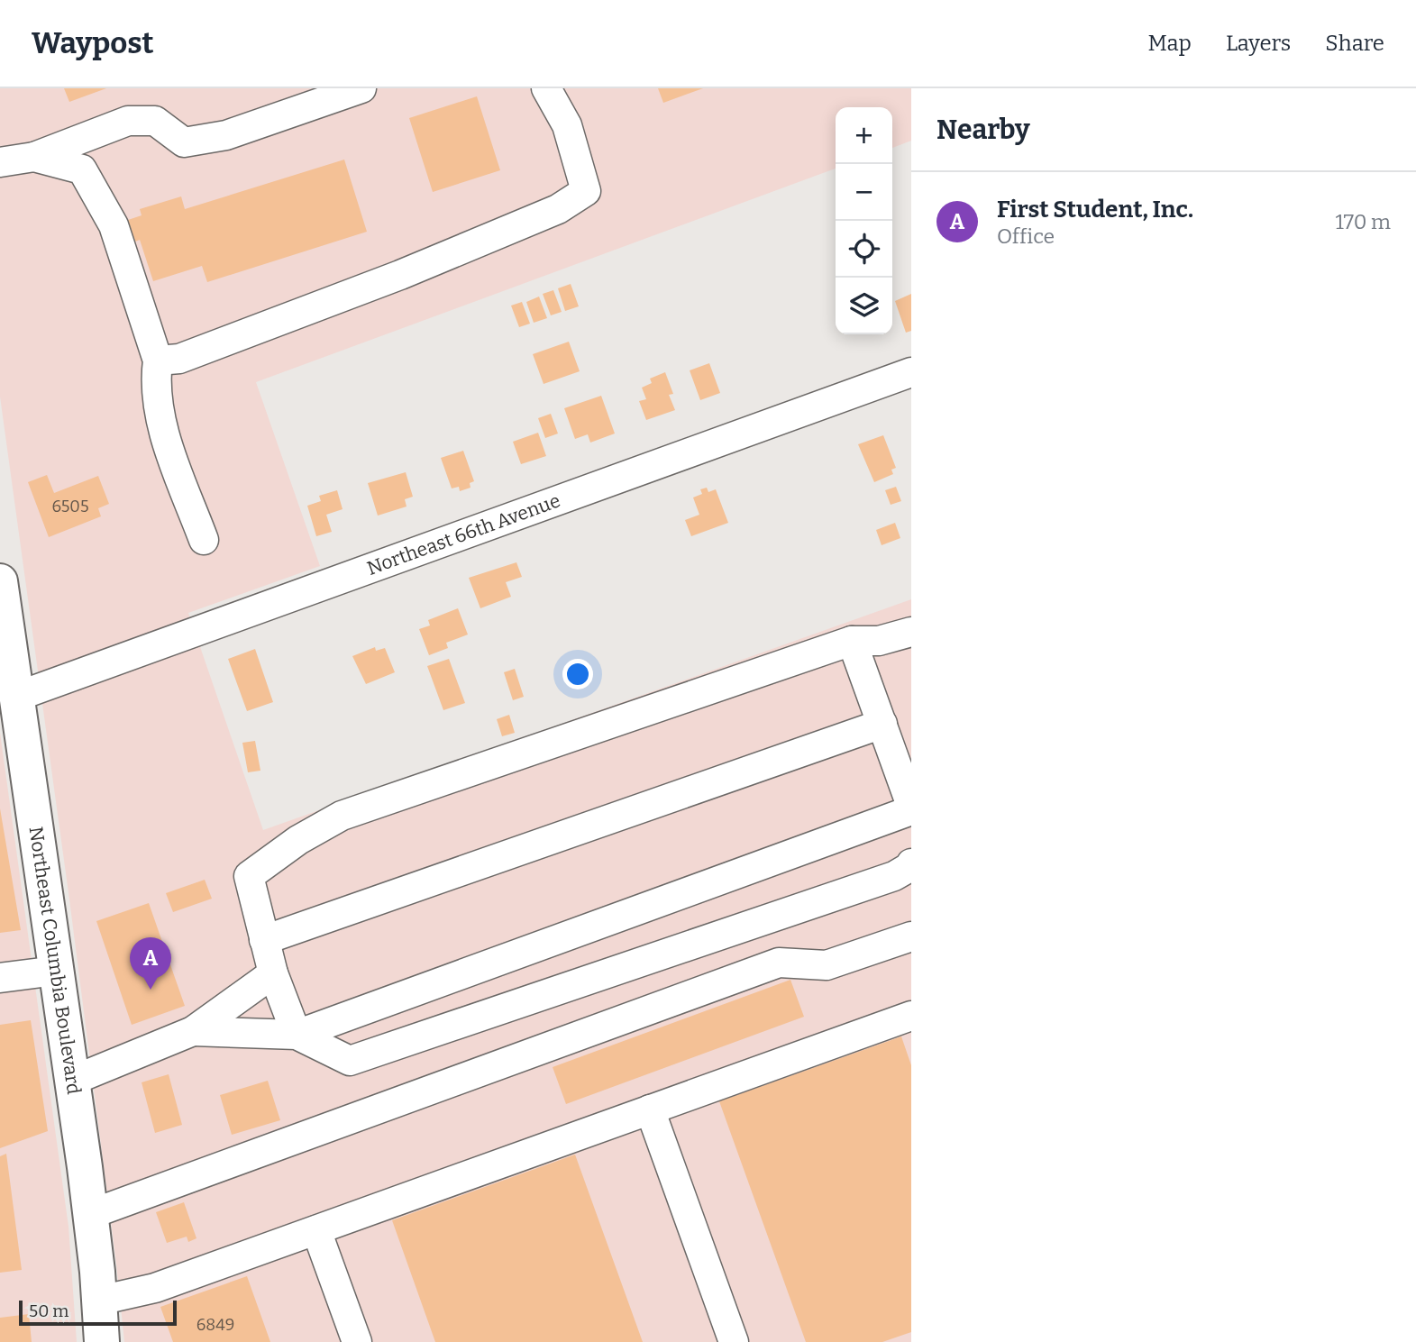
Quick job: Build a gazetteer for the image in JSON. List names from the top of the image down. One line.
{"streets":{"main road":["Northeast Columbia Boulevard"],"street":["Northeast 66th Avenue"]},"crossings":[["Northeast 66th Avenue","Northeast Columbia Boulevard"]],"house_numbers":["6505","6849"],"scale_bar":"50 m","page":{"header":"Waypost","nav":["Map","Layers","Share"],"heading":"Nearby","map_buttons":["+","−"],"list":[{"mark":"A","name":"First Student, Inc.","note":"Office","value":"170 m"}],"pins":"A","scale":"50 m"}}
